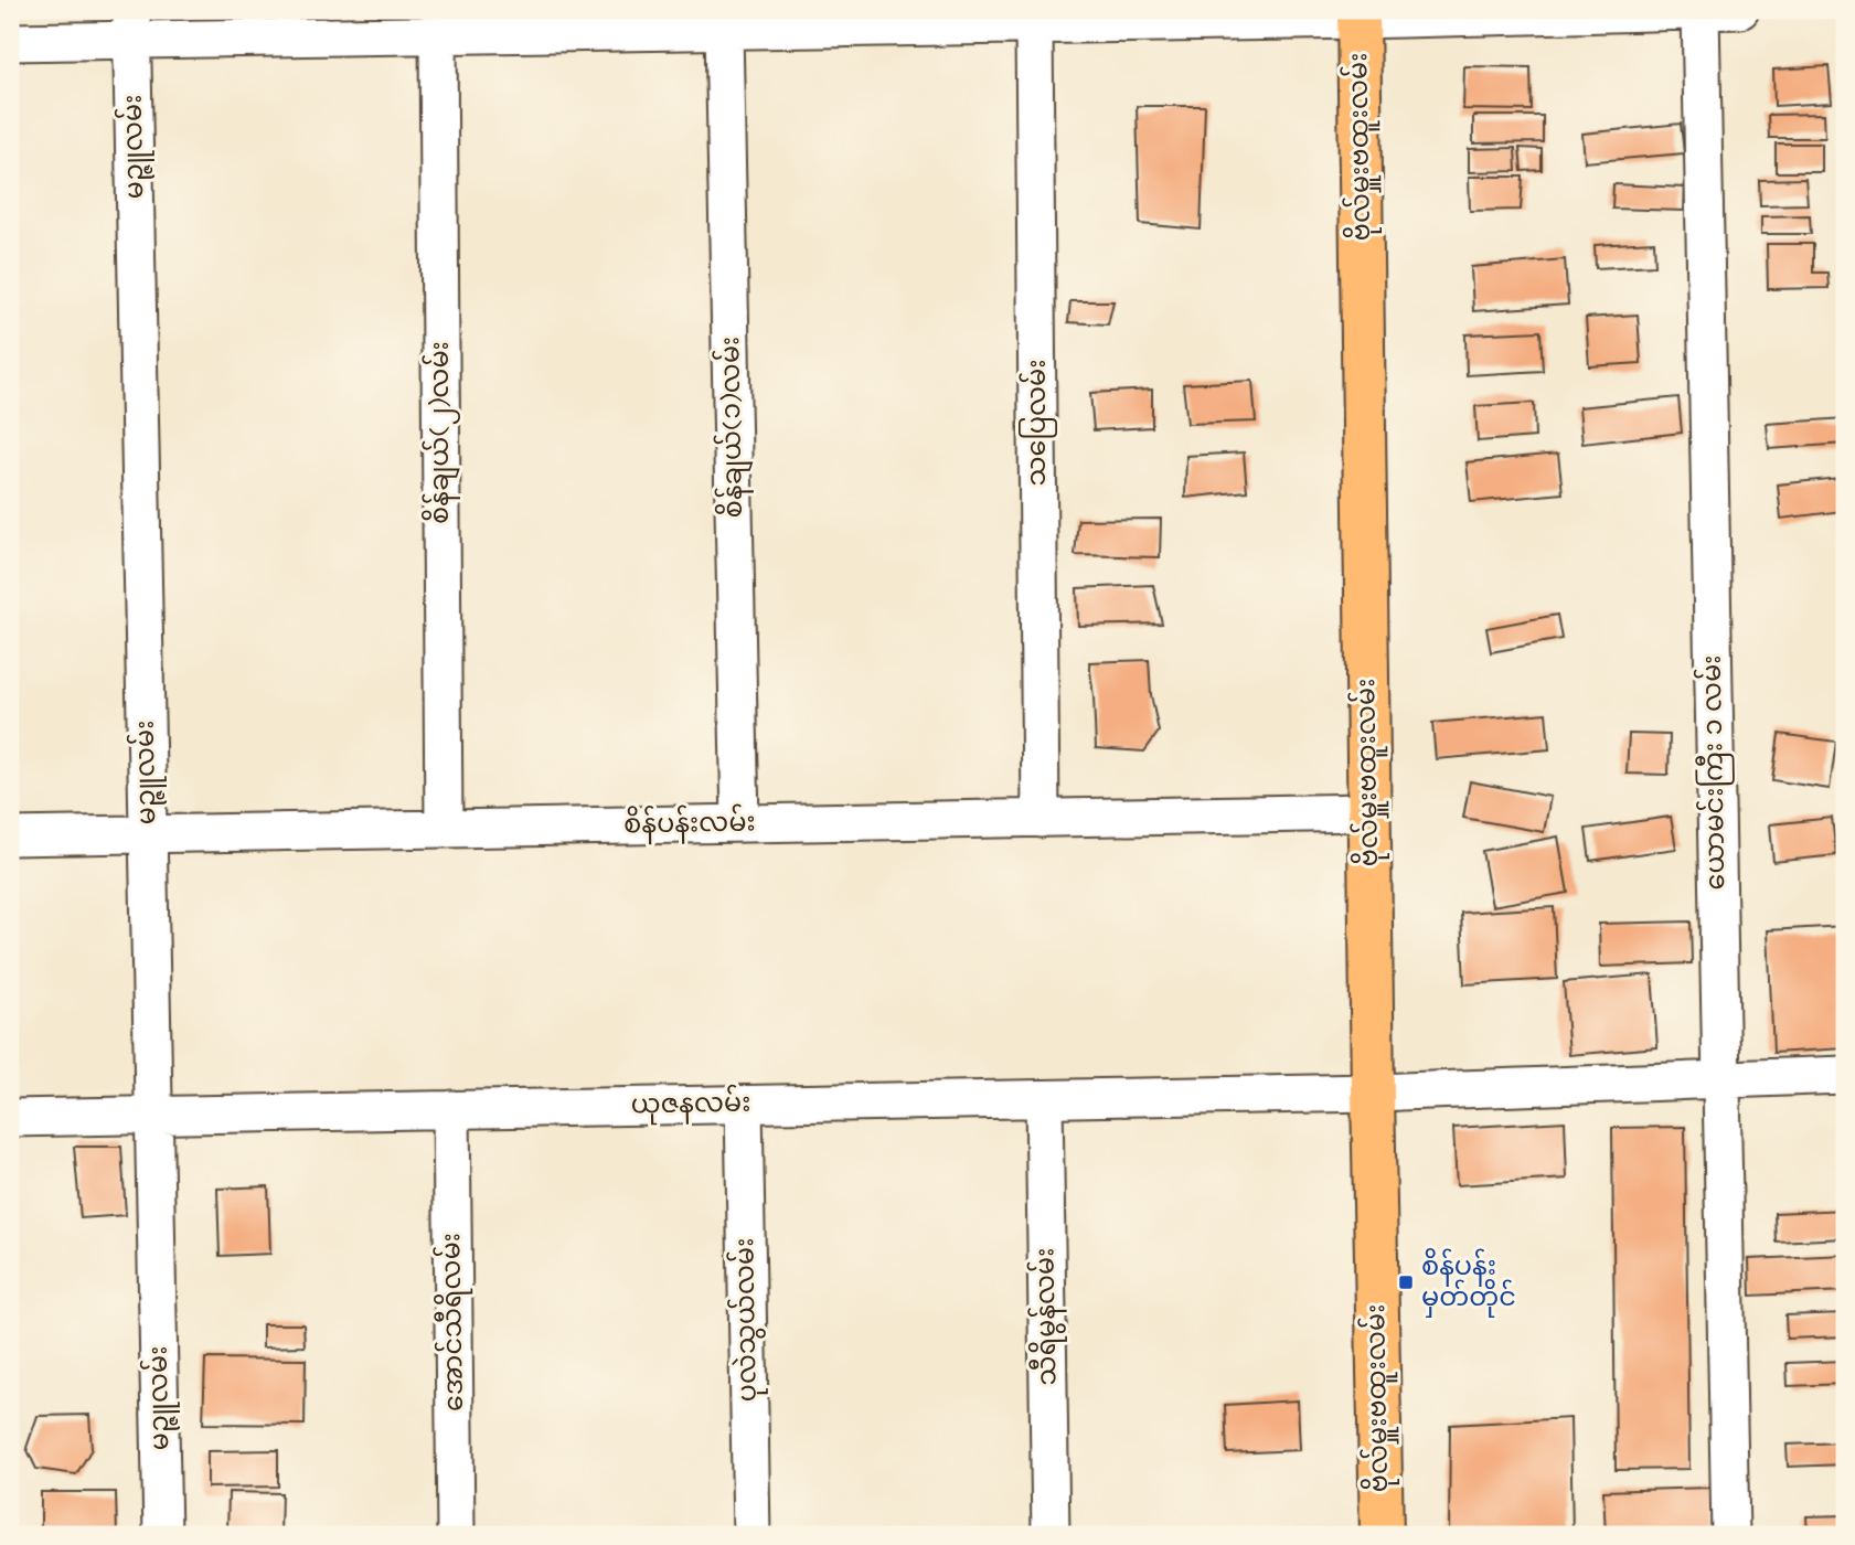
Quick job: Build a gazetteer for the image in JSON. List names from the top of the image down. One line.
{"streets":{"main road":["ဗိုလ်မှူးဗထူးလမ်း"],"street":["မဉ္ဇူလမ်း","သပြေလမ်း","စိန်ချယ်(၁)လမ်း","စိန်ချယ်(၂)လမ်း","ယောမင်းကြီး ၁ လမ်း","စိန်ပန်းလမ်း","ယုဇနလမ်း","သီရိမွန်လမ်း","ပုလဲသွယ်လမ်း","အောင်သီရိလမ်း"]},"crossings":[["မဉ္ဇူလမ်း","စိန်ပန်းလမ်း"],["မဉ္ဇူလမ်း","ယုဇနလမ်း"],["ဗိုလ်မှူးဗထူးလမ်း","စိန်ပန်းလမ်း"],["ဗိုလ်မှူးဗထူးလမ်း","ယုဇနလမ်း"],["သပြေလမ်း","စိန်ပန်းလမ်း"],["စိန်ချယ်(၁)လမ်း","စိန်ပန်းလမ်း"],["စိန်ချယ်(၂)လမ်း","စိန်ပန်းလမ်း"],["ယောမင်းကြီး ၁ လမ်း","ယုဇနလမ်း"],["ယုဇနလမ်း","သီရိမွန်လမ်း"],["ယုဇနလမ်း","ပုလဲသွယ်လမ်း"],["ယုဇနလမ်း","အောင်သီရိလမ်း"]],"places":{"transit":["စိန်ပန်း မှတ်တိုင်"]}}
